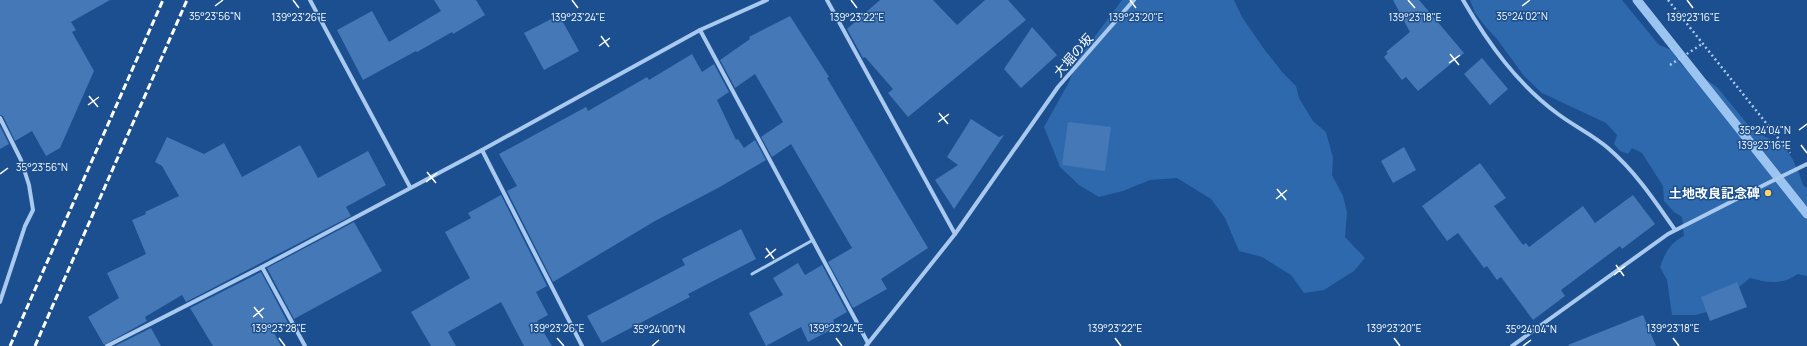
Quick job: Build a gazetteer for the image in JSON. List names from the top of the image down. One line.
{"streets":{"street":["大堀の坂"]},"places":["土地改良記念碑"],"coordinates":["35°23'56\"N","35°24'02\"N","139°23'26\"E","139°23'24\"E","139°23'22\"E","139°23'20\"E","139°23'18\"E","139°23'16\"E","35°24'04\"N","139°23'28\"E","35°24'00\"N"]}
